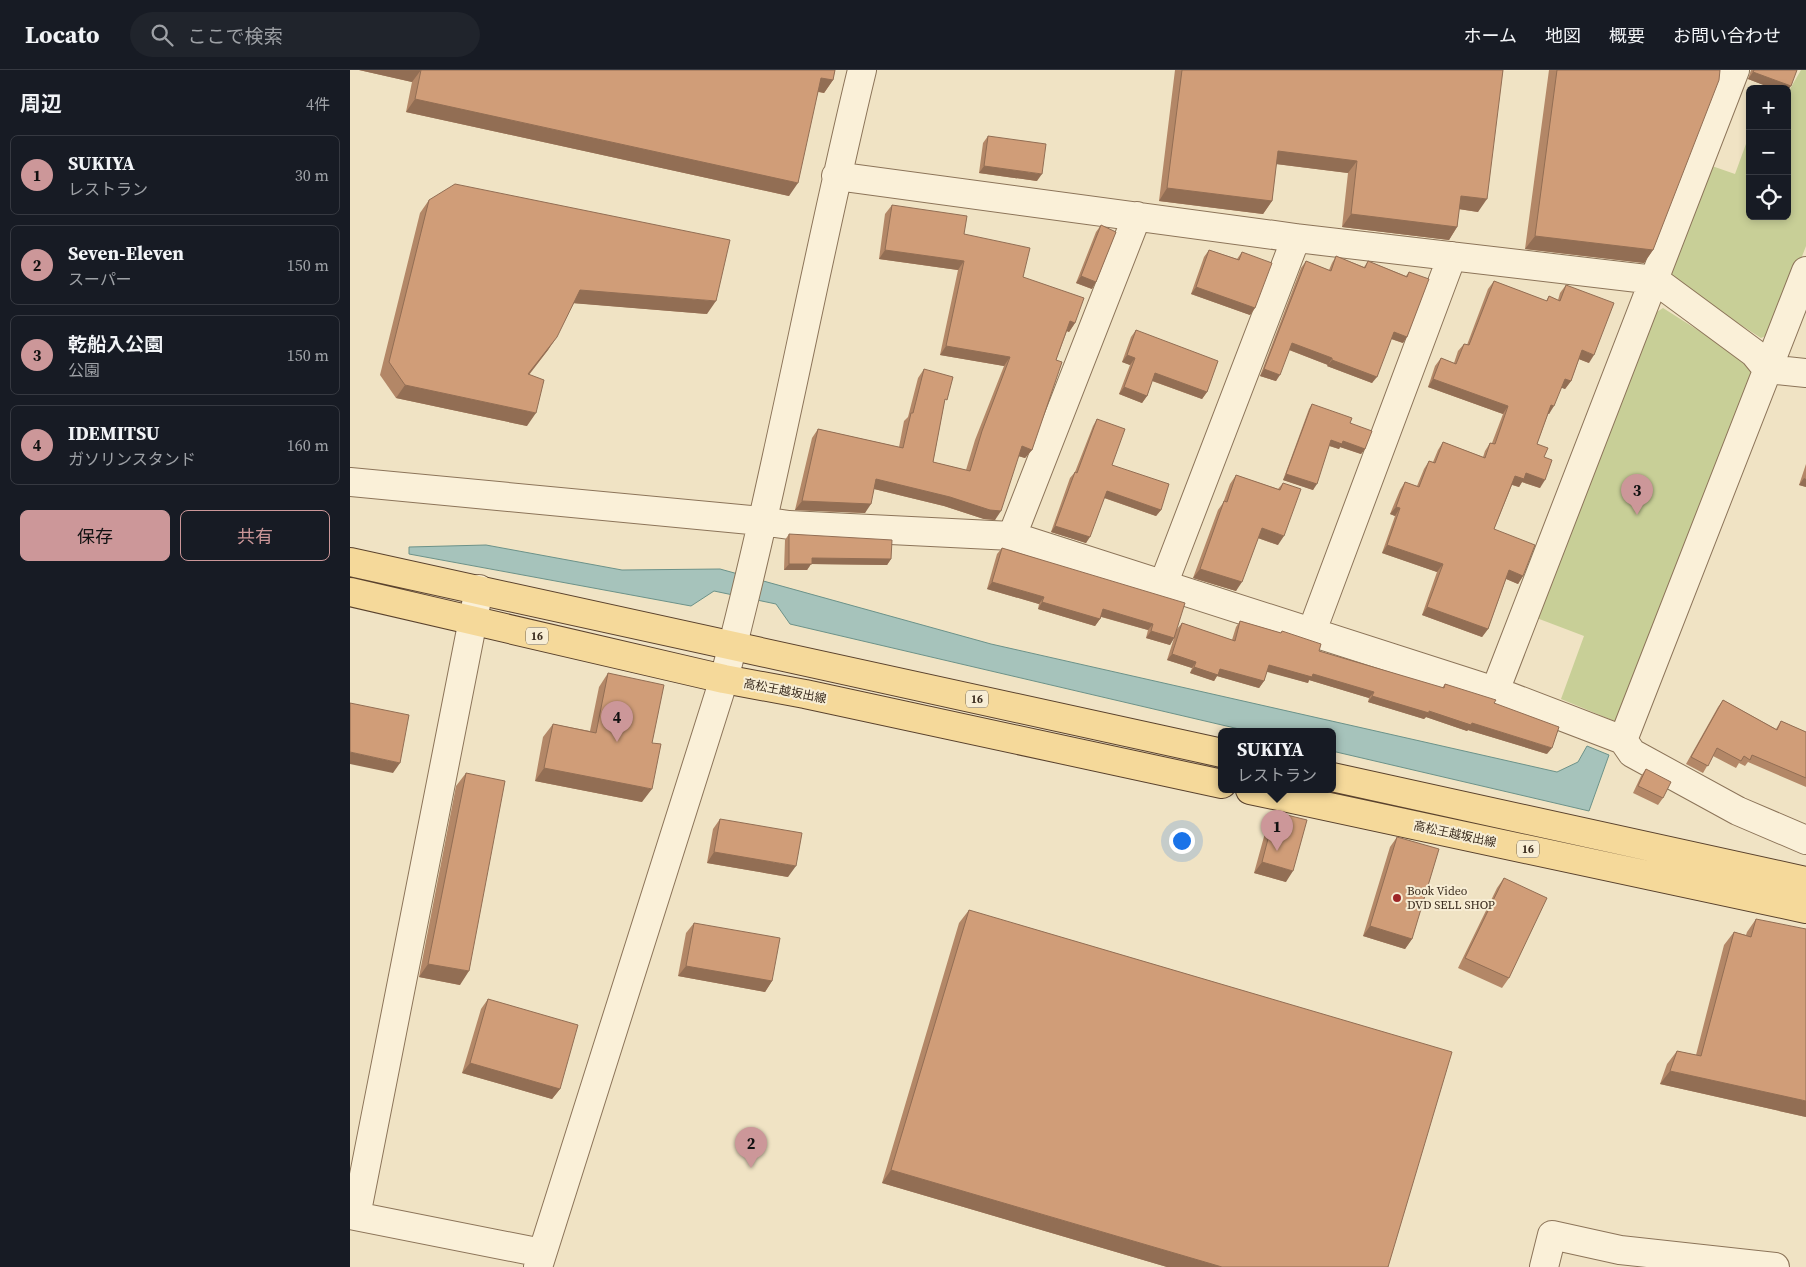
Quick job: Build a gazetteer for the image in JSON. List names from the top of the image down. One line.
{"streets":{"main road":["16","高松王越坂出線"]},"places":["Book Video DVD SELL SHOP"],"page":{"header":"Locato","search":"ここで検索","nav":["ホーム","地図","概要","お問い合わせ"],"heading":["周辺","4件"],"map_buttons":["+","−"],"list":[{"mark":"1","name":"SUKIYA","note":"レストラン","value":"30 m"},{"mark":"2","name":"Seven-Eleven","note":"スーパー","value":"150 m"},{"mark":"3","name":"乾船入公園","note":"公園","value":"150 m"},{"mark":"4","name":"IDEMITSU","note":"ガソリンスタンド","value":"160 m"}],"pins":["3","4","1","2"],"buttons":["保存","共有"],"popup":["SUKIYA","レストラン"]}}
